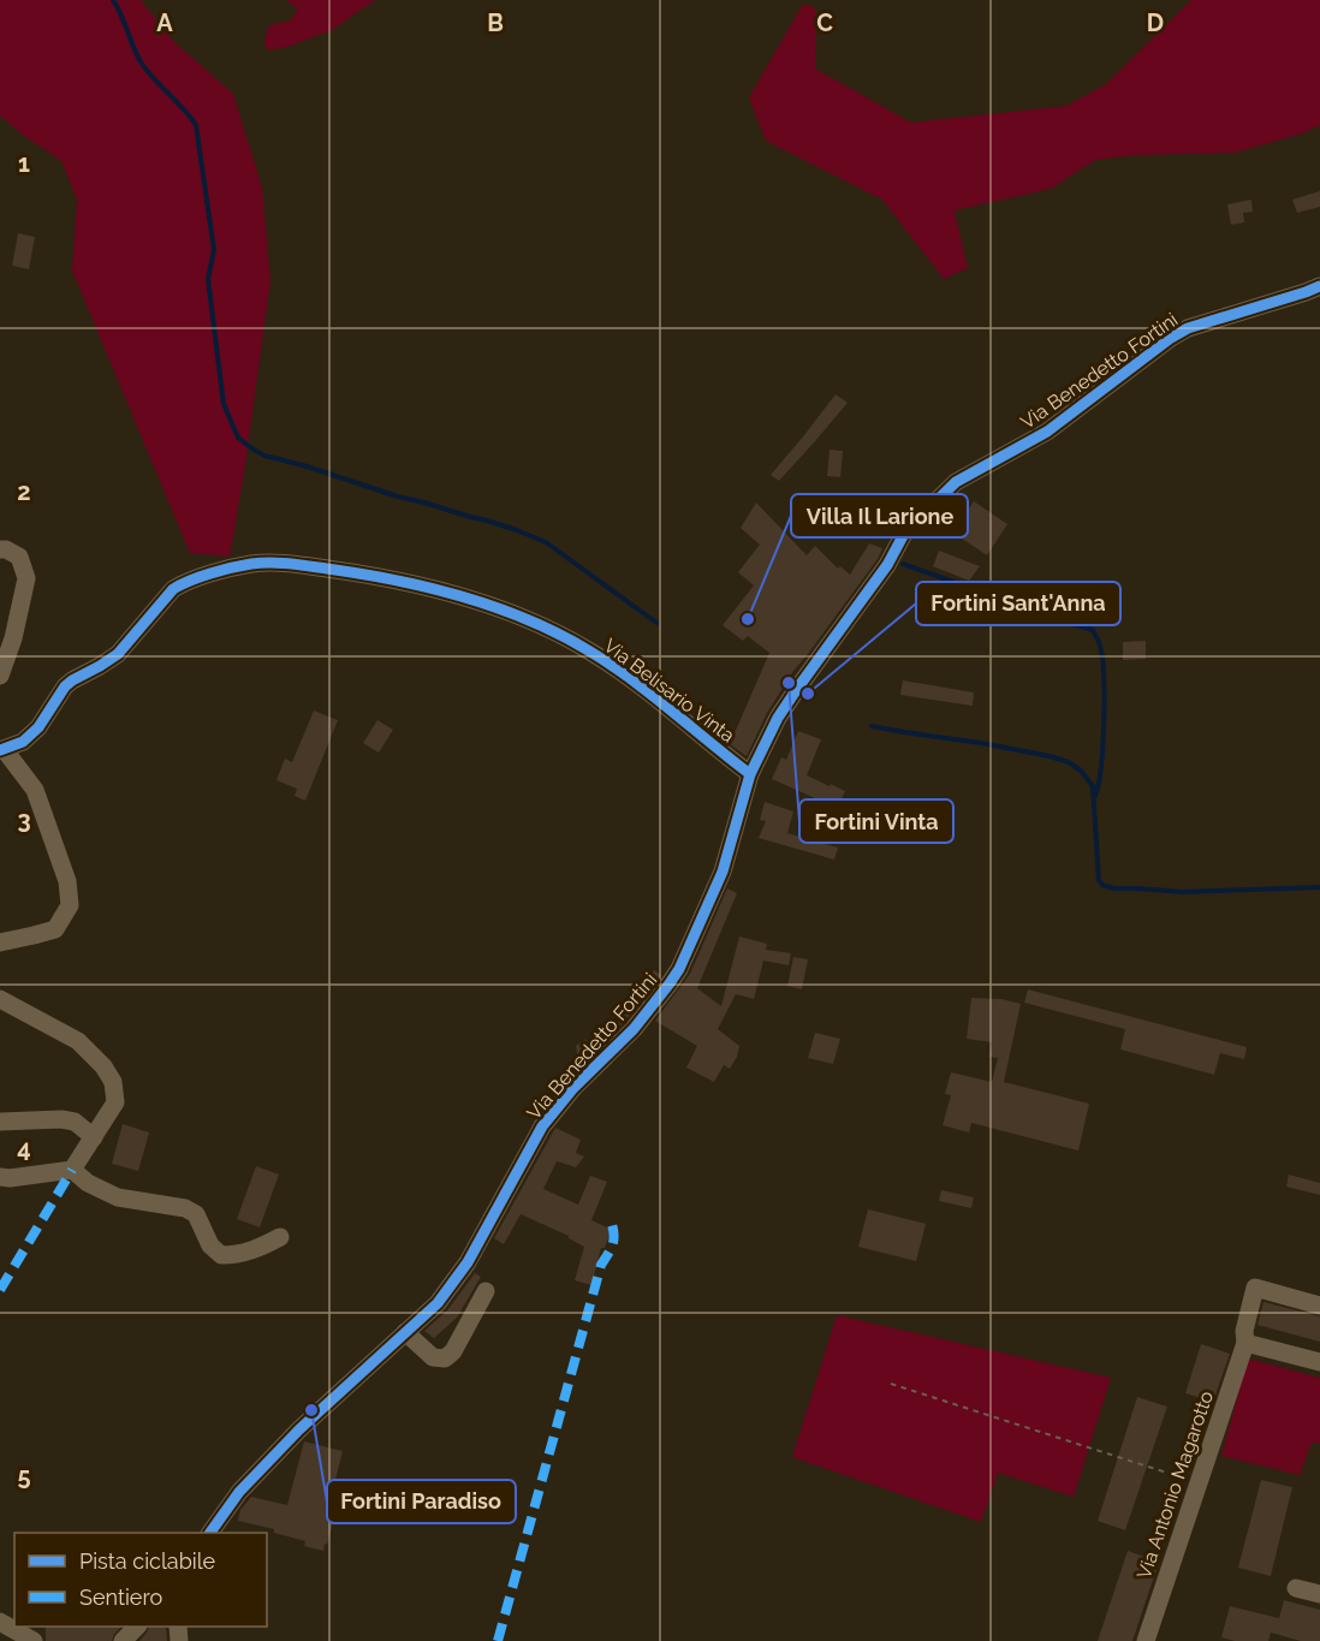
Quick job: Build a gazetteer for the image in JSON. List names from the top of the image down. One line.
{"streets":{"street":["Via Benedetto Fortini","Via Belisario Vinta","Via Antonio Magarotto"]},"crossings":[["Via Benedetto Fortini","Via Belisario Vinta"]],"places":["Villa Il Larione","Fortini Vinta","Fortini Sant'Anna","Fortini Paradiso"],"legend":["Pista ciclabile","Sentiero"],"grid":{"columns":["A","B","C","D"],"rows":["1","2","3","4","5"]}}
